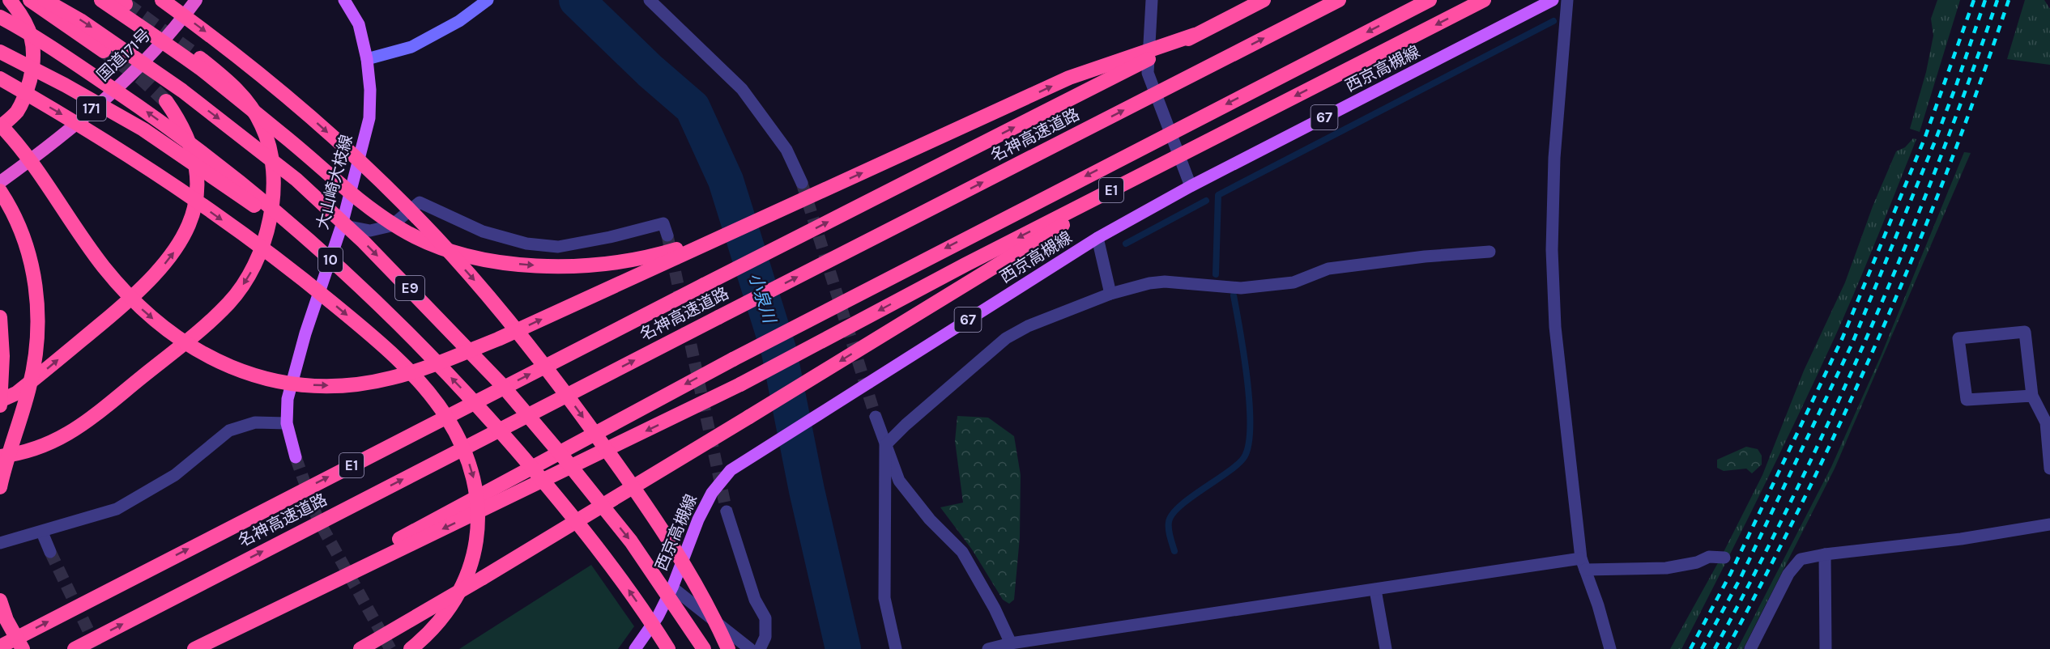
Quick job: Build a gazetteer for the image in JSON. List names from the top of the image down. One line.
{"streets":{"highway":["国道171号","171","名神高速道路","E1","E9"],"main road":["西京高槻線","67","大山崎大枝線","10"]},"water":["小泉川"]}
